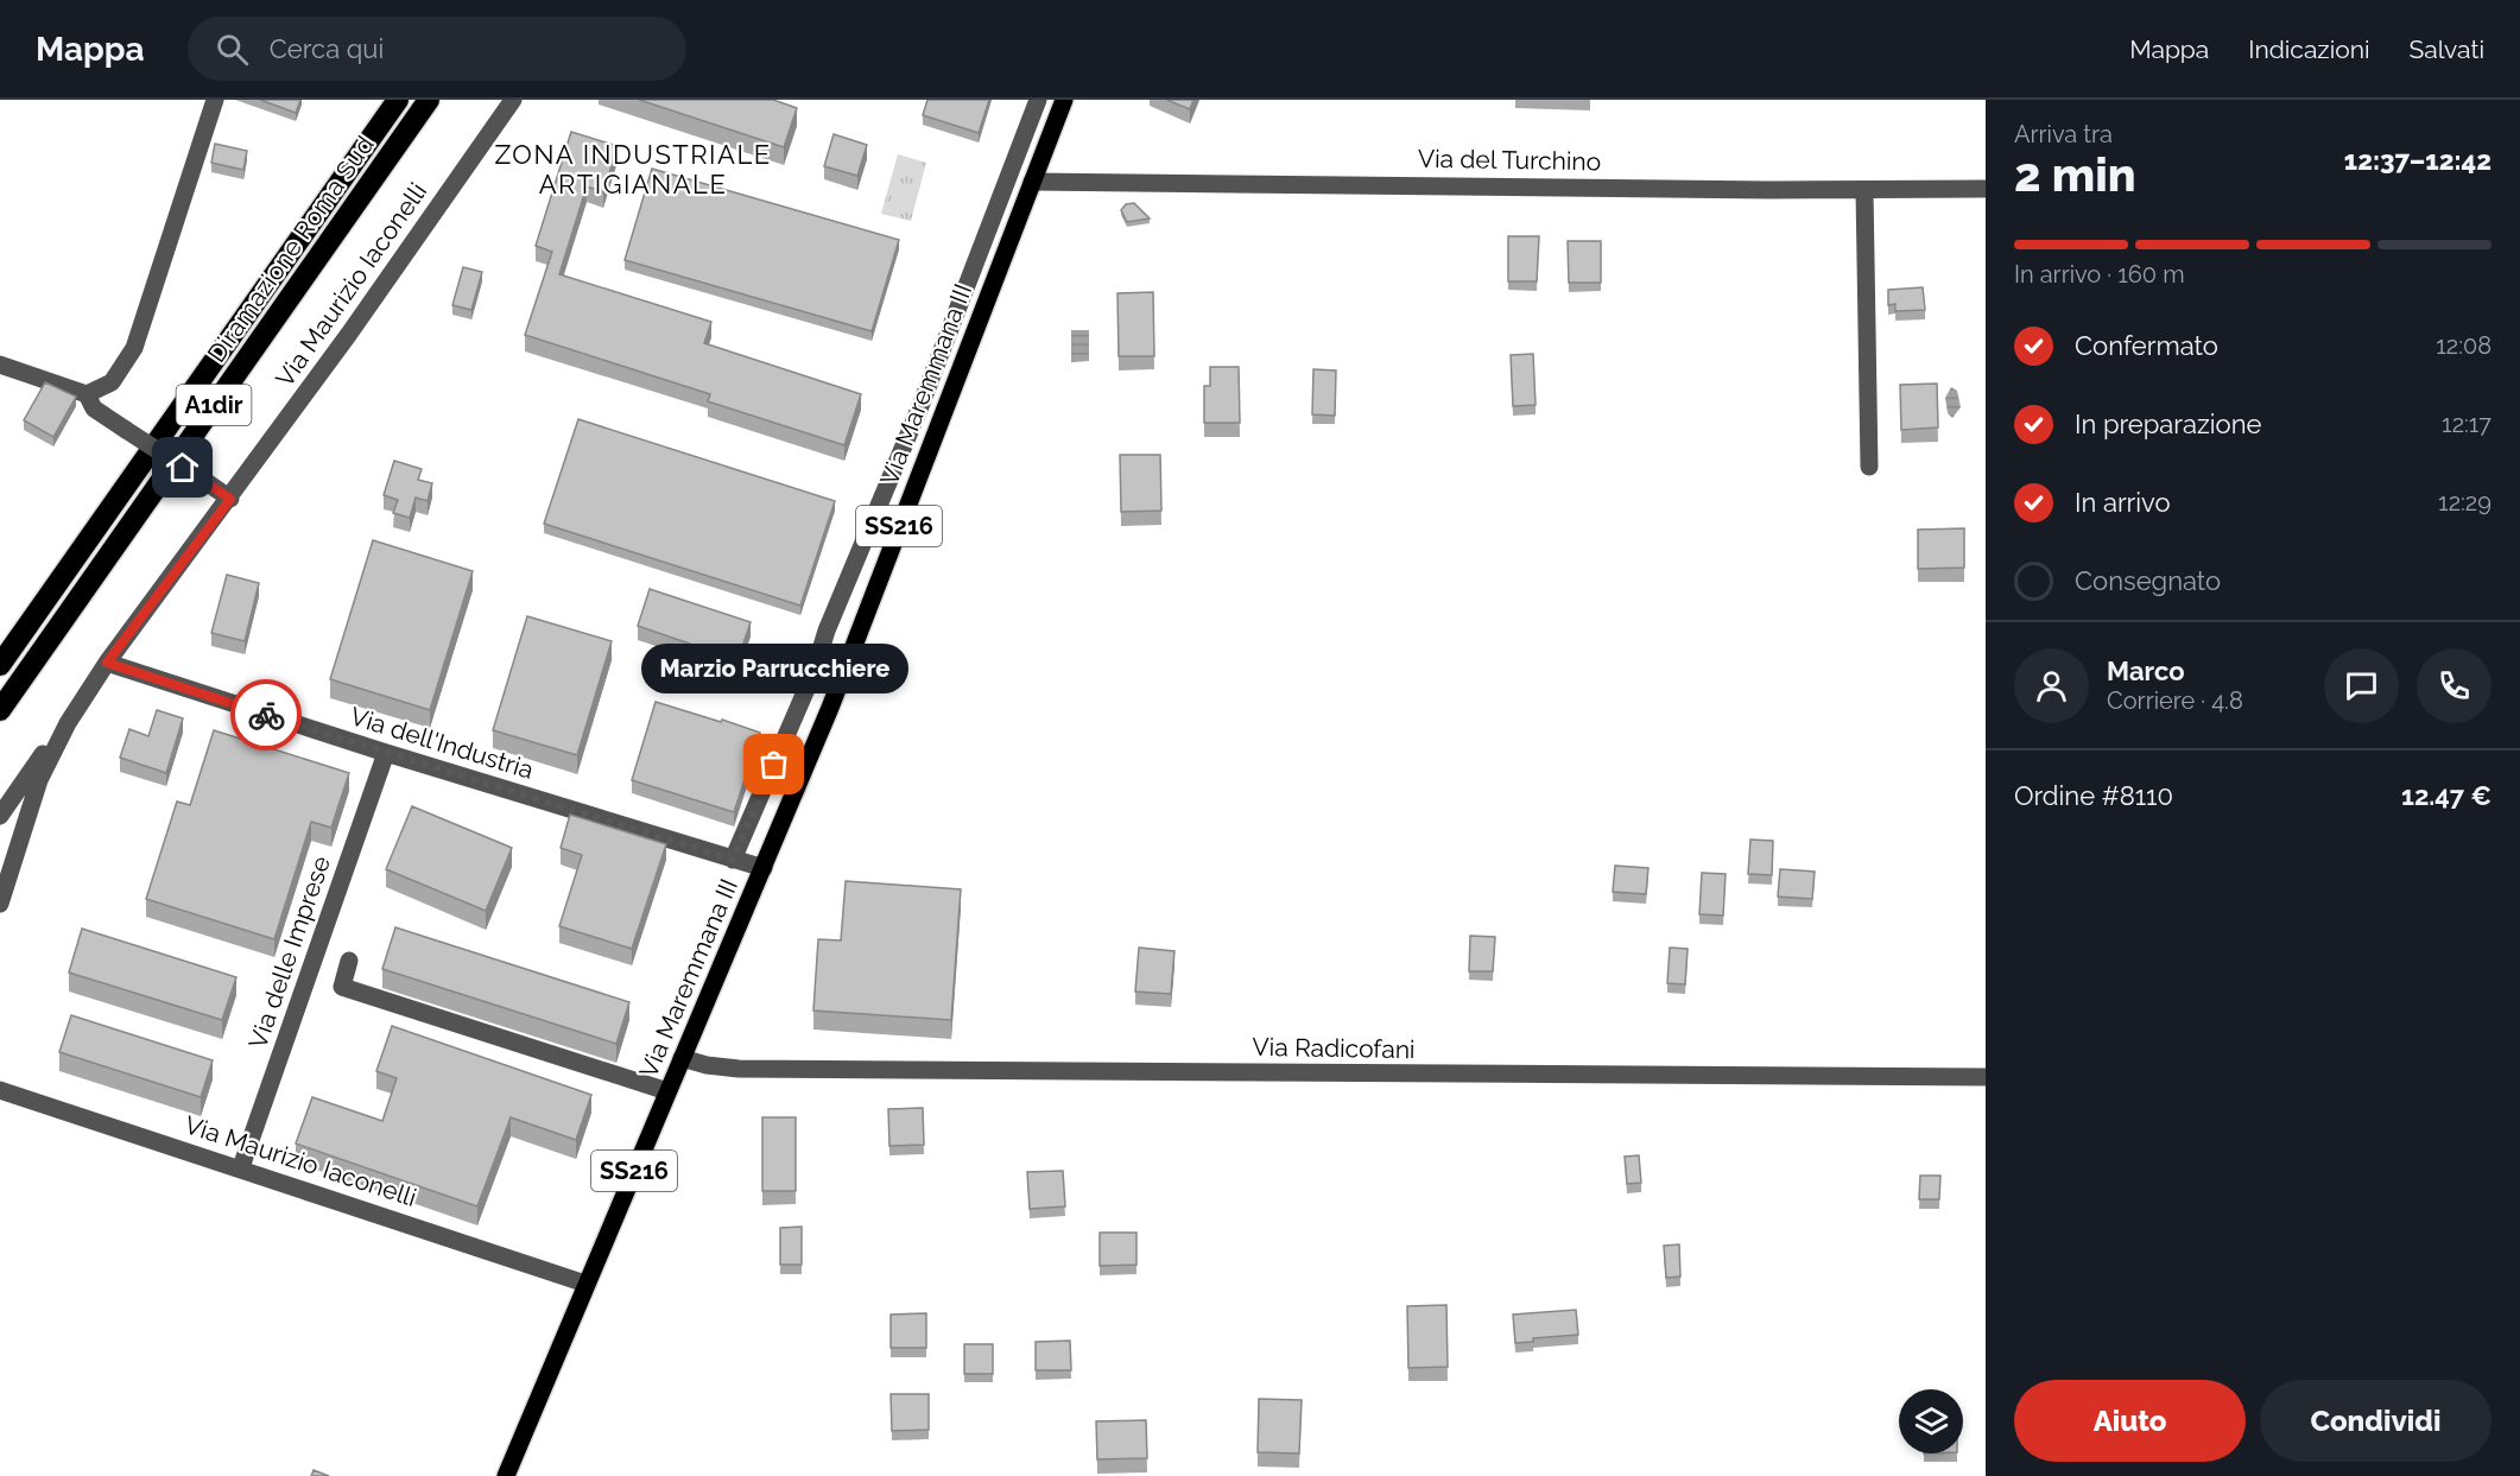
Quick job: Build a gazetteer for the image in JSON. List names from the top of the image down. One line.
{"streets":{"highway":["Diramazione Roma Sud","A1dir"],"main road":["Via Maremmana III","SS216"],"street":["Via del Turchino","Via Maurizio Iaconelli","Via dell'Industria","Via delle Imprese","Via Radicofani"]},"crossings":[["Via del Turchino","Via Maremmana III"],["Via Maurizio Iaconelli","Via Maremmana III"],["Via Maurizio Iaconelli","Via dell'Industria"],["Via Maurizio Iaconelli","Via delle Imprese"],["Via Maremmana III","Via dell'Industria"],["Via Maremmana III","Via Radicofani"],["Via dell'Industria","Via delle Imprese"]],"districts":["ZONA INDUSTRIALE ARTIGIANALE"],"places":["Marzio Parrucchiere"],"page":{"header":"Mappa","search":"Cerca qui","nav":["Mappa","Indicazioni","Salvati"],"heading":["2 min","Arriva tra","12:37–12:42"],"panel":["Marco","Corriere · 4.8","Ordine #8110","12.47 €"],"bar":"In arrivo · 160 m","list":[["Confermato","12:08"],["In preparazione","12:17"],["In arrivo","12:29"],"Consegnato"],"bubble":"Marzio Parrucchiere","buttons":["Aiuto","Condividi"]}}
